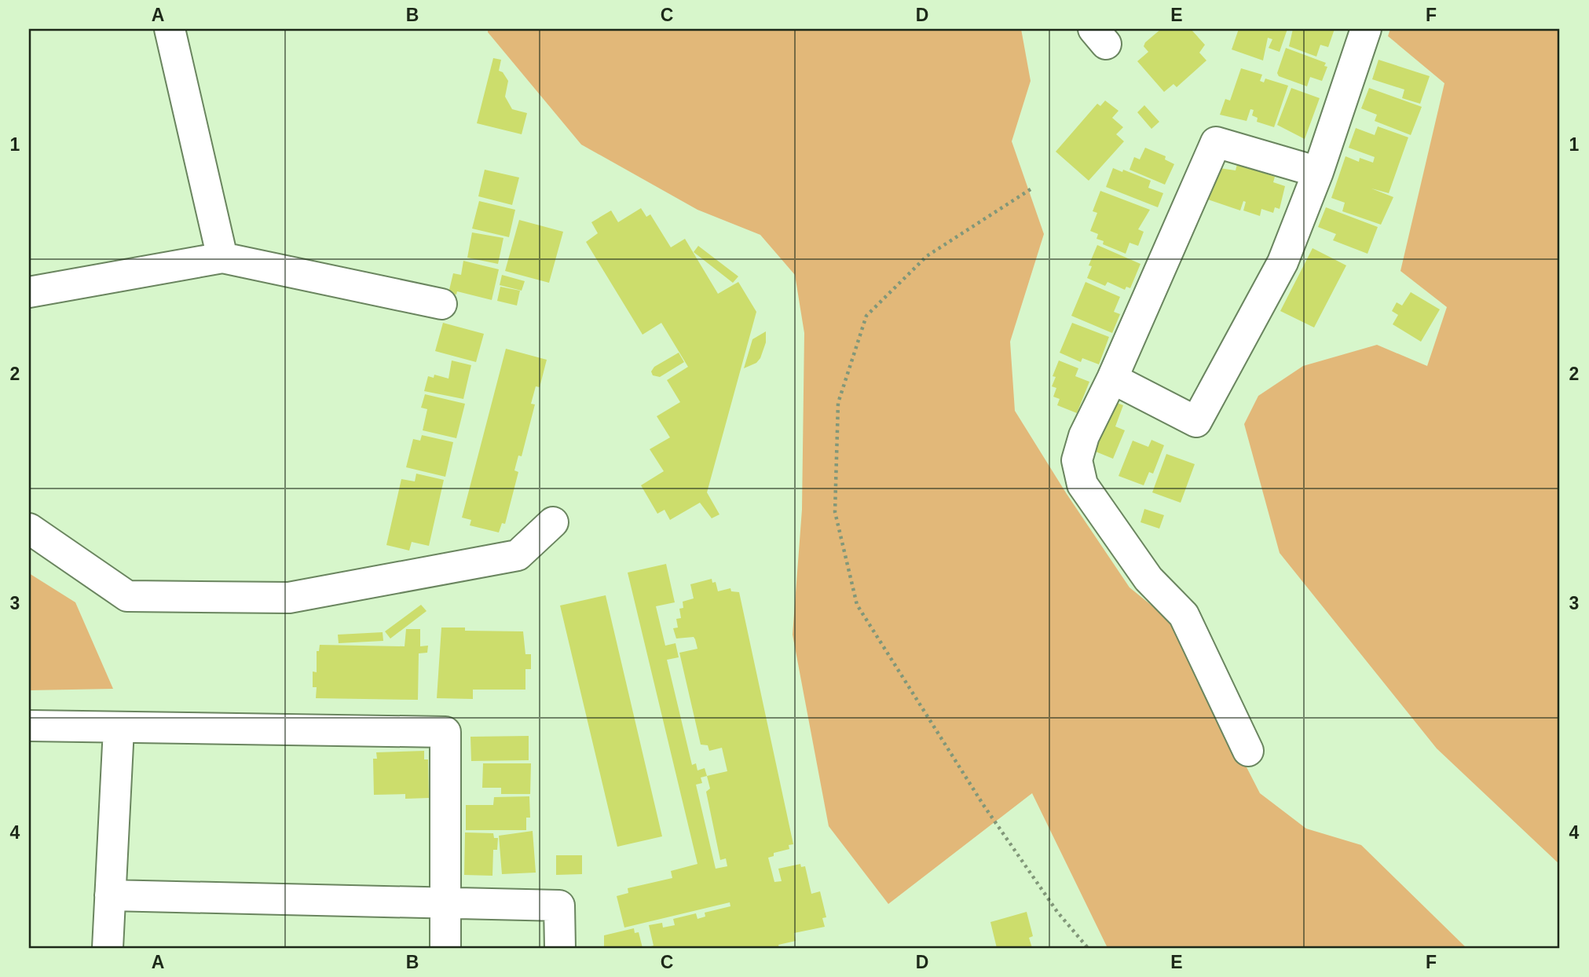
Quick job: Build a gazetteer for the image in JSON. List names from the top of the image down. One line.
{"grid":{"columns":["A","B","C","D","E","F"],"rows":["1","2","3","4"]}}
